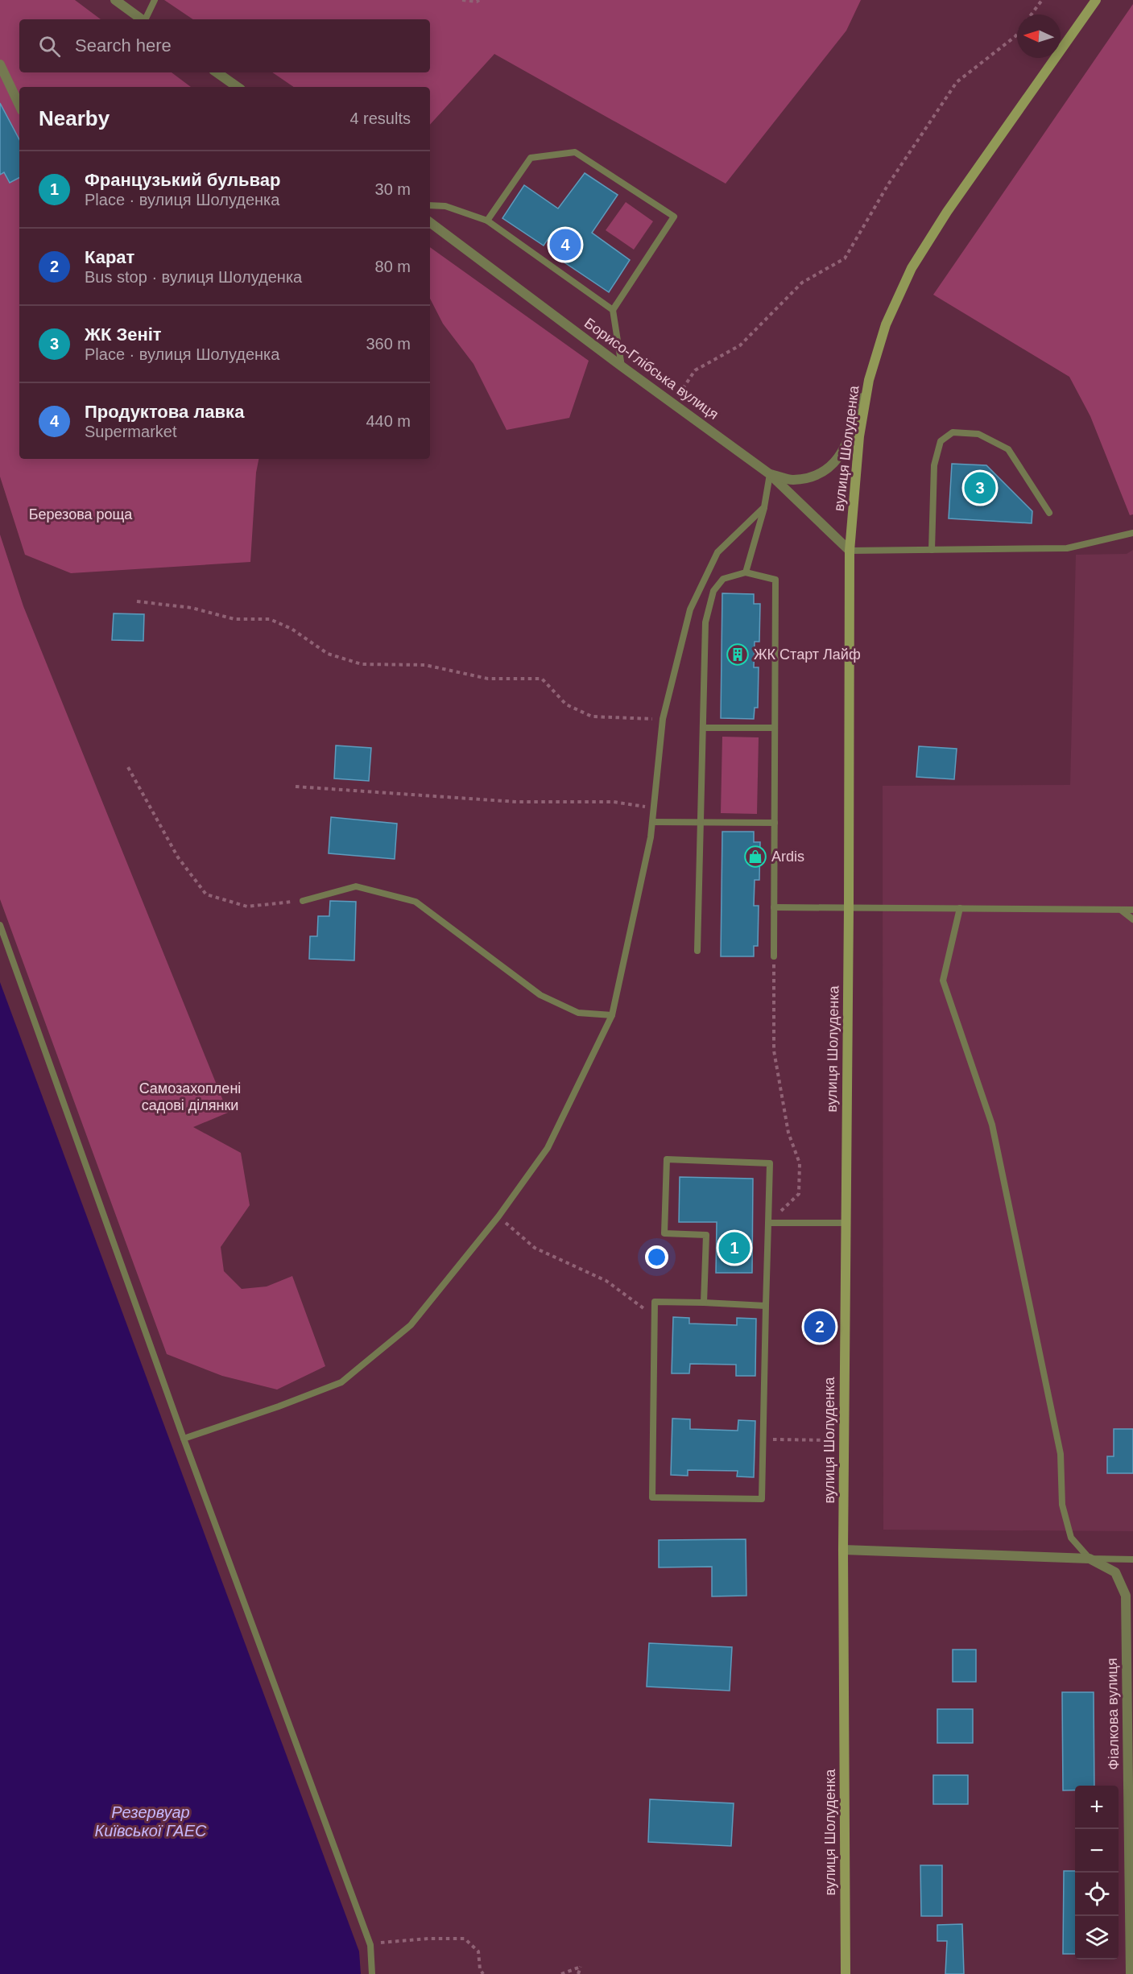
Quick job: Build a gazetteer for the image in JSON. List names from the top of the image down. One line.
{"streets":{"main road":["вулиця Шолуденка"],"street":["Борисо-Глібська вулиця","Фіалкова вулиця"]},"crossings":[["Борисо-Глібська вулиця","вулиця Шолуденка"]],"water":["Резервуар Київської ГАЕС"],"parks":["Березова роща","Самозахоплені садові ділянки"],"places":{"building":["ЖК Старт Лайф"],"shop":["Ardis"]},"north":"left","page":{"search":"Search here","heading":["Nearby","4 results"],"list":[{"mark":"1","name":"Французький бульвар","note":"Place · вулиця Шолуденка","value":"30 m"},{"mark":"2","name":"Карат","note":"Bus stop · вулиця Шолуденка","value":"80 m"},{"mark":"3","name":"ЖК Зеніт","note":"Place · вулиця Шолуденка","value":"360 m"},{"mark":"4","name":"Продуктова лавка","note":"Supermarket","value":"440 m"}],"pins":["4","3","1","2"],"map_buttons":["+","−"]}}
